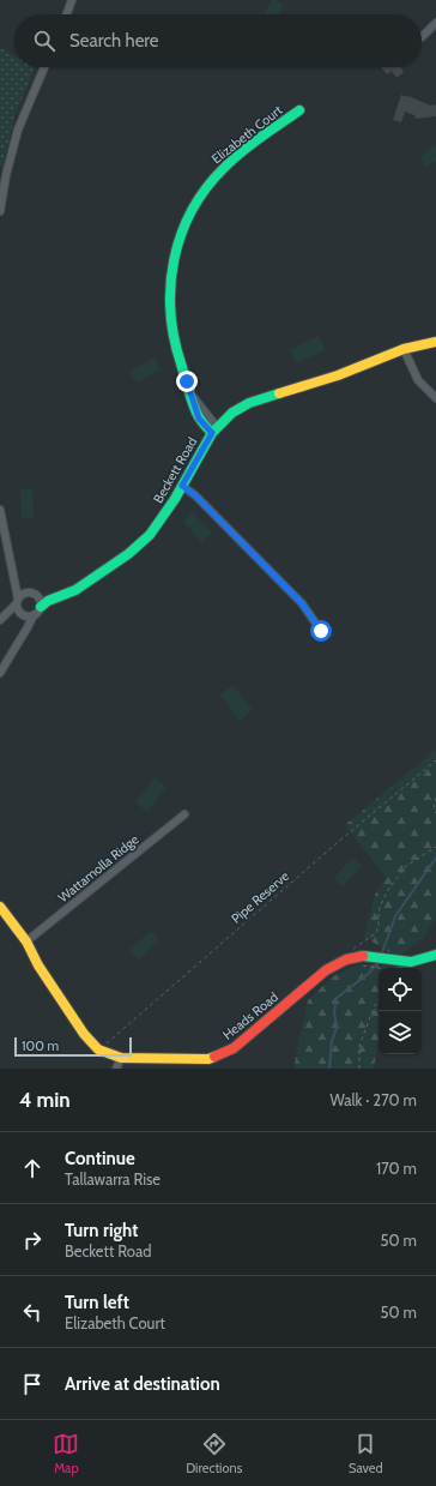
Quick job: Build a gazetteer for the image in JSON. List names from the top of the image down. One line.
{"streets":{"street":["Elizabeth Court","Beckett Road","Wattamolla Ridge","Heads Road"],"path":["Pipe Reserve"]},"crossings":[["Elizabeth Court","Beckett Road"],["Wattamolla Ridge","Heads Road"],["Pipe Reserve","Heads Road"]],"scale_bar":"100 m","page":{"search":"Search here","scale":"100 m","heading":["4 min","Walk · 270 m"],"list":[["Continue","Tallawarra Rise","170 m"],["Turn right","Beckett Road","50 m"],["Turn left","Elizabeth Court","50 m"],"Arrive at destination"],"nav":["Map","Directions","Saved"]}}
